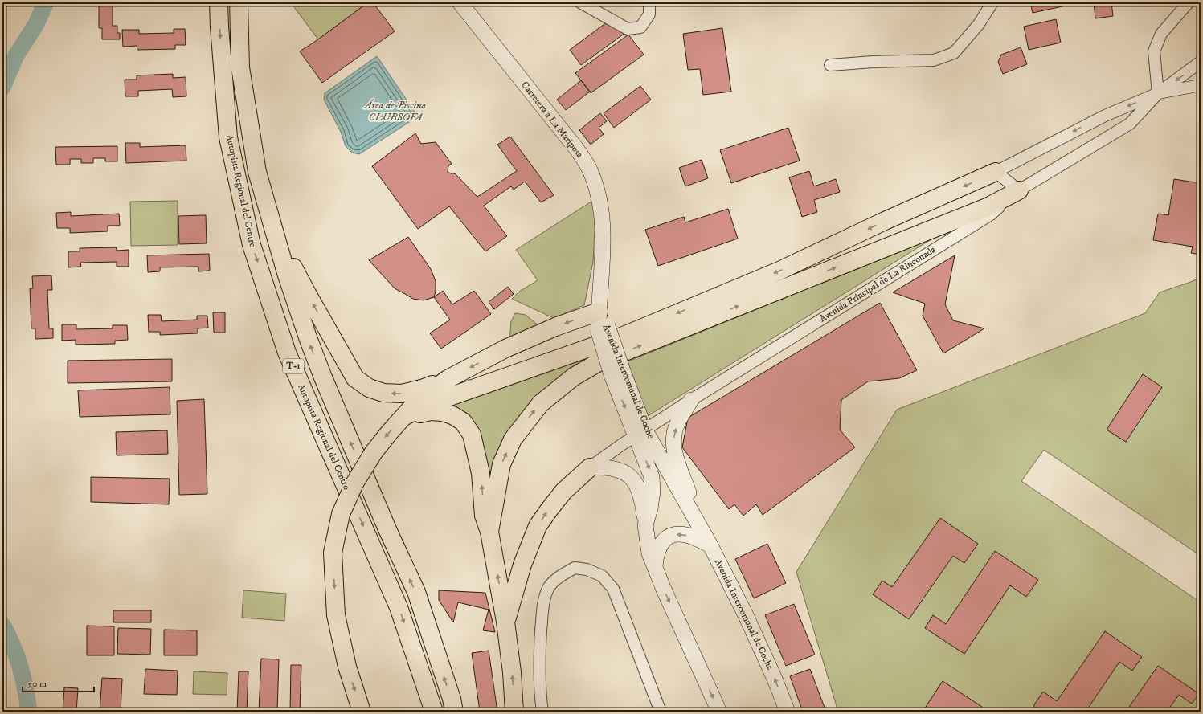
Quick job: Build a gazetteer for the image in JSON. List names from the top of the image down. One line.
{"streets":{"highway":["Autopista Regional del Centro","T-1"],"main road":["Carretera a La Mariposa","Avenida Intercomunal de Coche"],"street":["Avenida Principal de La Rinconada"]},"crossings":[["Carretera a La Mariposa","Avenida Intercomunal de Coche"],["Avenida Principal de La Rinconada","Avenida Intercomunal de Coche"]],"water":["Área de Piscina CLUBSOFA"],"scale_bar":"50 m"}
